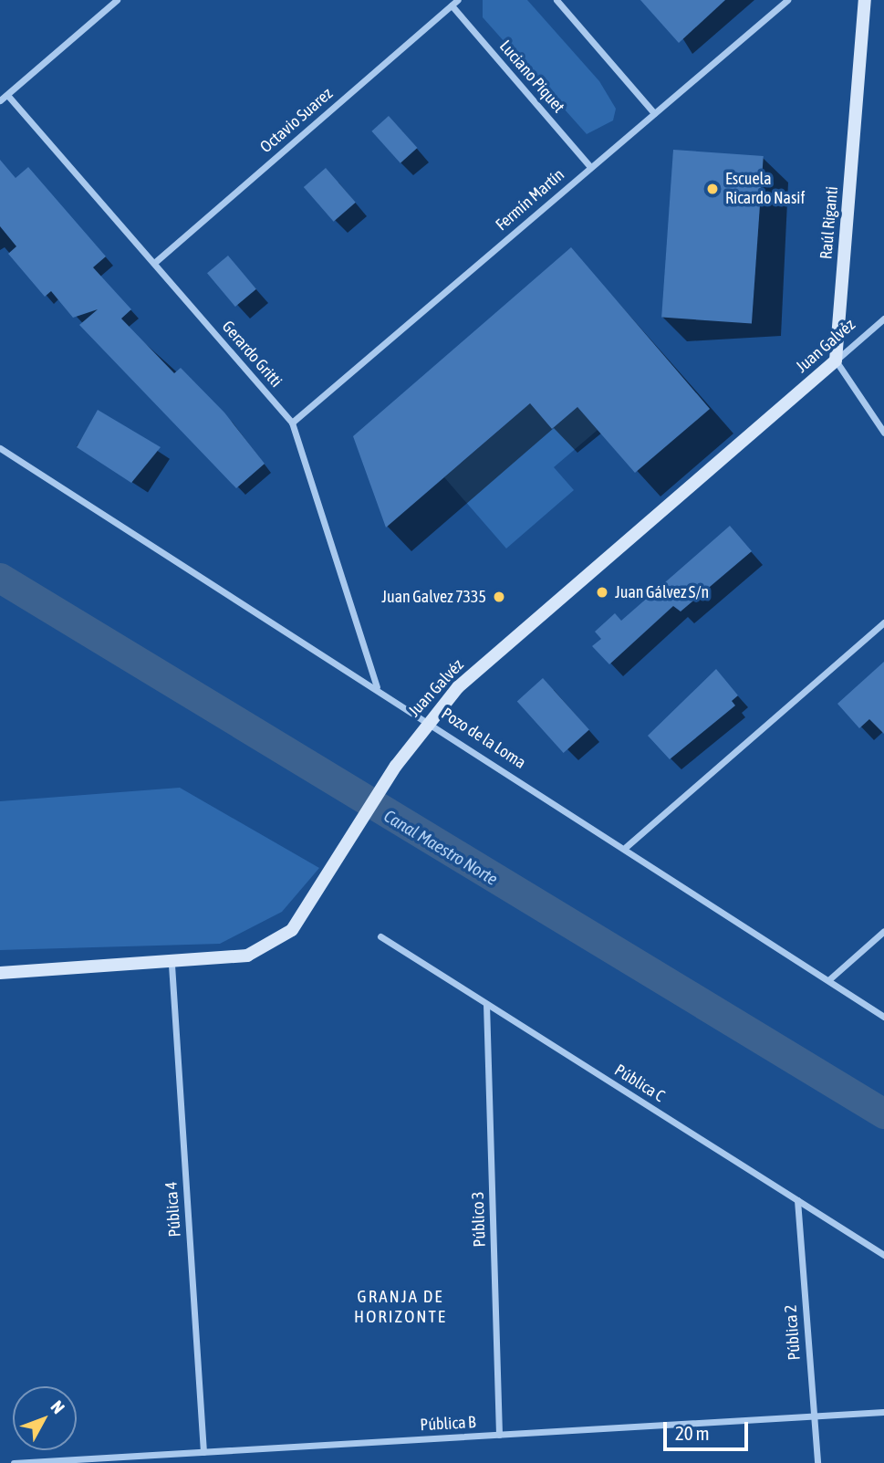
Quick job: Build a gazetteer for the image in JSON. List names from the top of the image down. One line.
{"streets":{"main road":["Raúl Riganti","Juan Galvéz"],"street":["Luciano Piquet","Octavio Suarez","Fermín Martín","Gerardo Gritti","Pozo de la Loma","Pública C","Pública 4","Público 3","Pública 2","Pública B"]},"crossings":[["Luciano Piquet","Octavio Suarez"],["Luciano Piquet","Fermín Martín"],["Octavio Suarez","Gerardo Gritti"],["Fermín Martín","Gerardo Gritti"],["Raúl Riganti","Juan Galvéz"],["Juan Galvéz","Pozo de la Loma"],["Juan Galvéz","Pública 4"],["Gerardo Gritti","Pozo de la Loma"],["Pública C","Público 3"],["Pública C","Pública 2"],["Pública 4","Pública B"],["Público 3","Pública B"],["Pública 2","Pública B"]],"districts":["GRANJA DE HORIZONTE"],"water":["Canal Maestro Norte"],"places":["Escuela Ricardo Nasif","Juan Gálvez S/n","Juan Galvez 7335"],"scale_bar":"20 m","north":"top right"}
